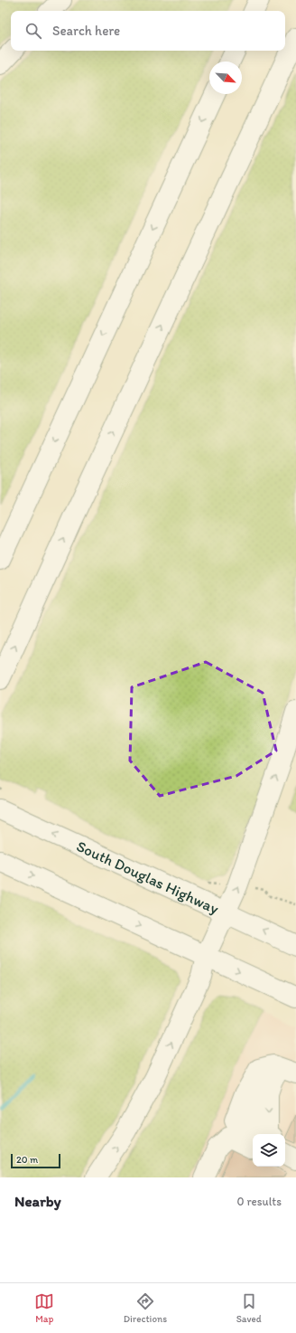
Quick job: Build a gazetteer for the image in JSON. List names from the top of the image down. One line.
{"streets":{"main road":["South Douglas Highway"]},"scale_bar":"20 m","north":"bottom right","page":{"search":"Search here","scale":"20 m","heading":["Nearby","0 results"],"nav":["Map","Directions","Saved"]}}
